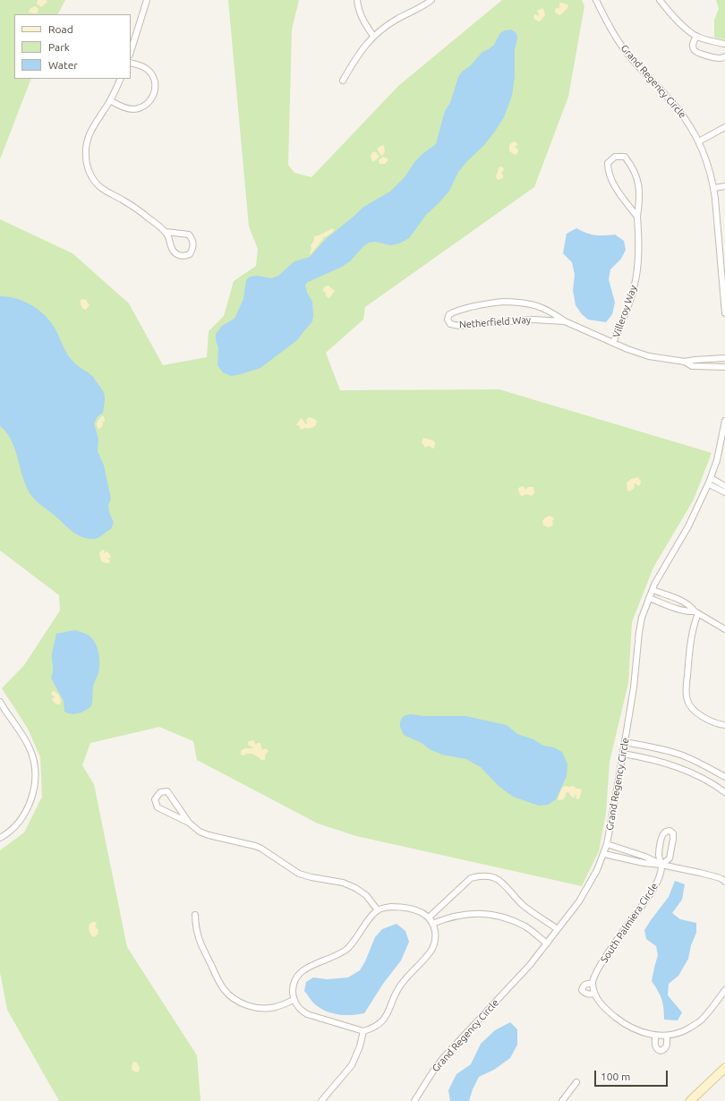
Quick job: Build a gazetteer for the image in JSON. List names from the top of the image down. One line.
{"streets":{"street":["Grand Regency Circle","Villeroy Way","Netherfield Way","South Palmiera Circle"]},"crossings":[["Villeroy Way","Netherfield Way"]],"legend":["Road","Park","Water"],"scale_bar":"100 m"}
